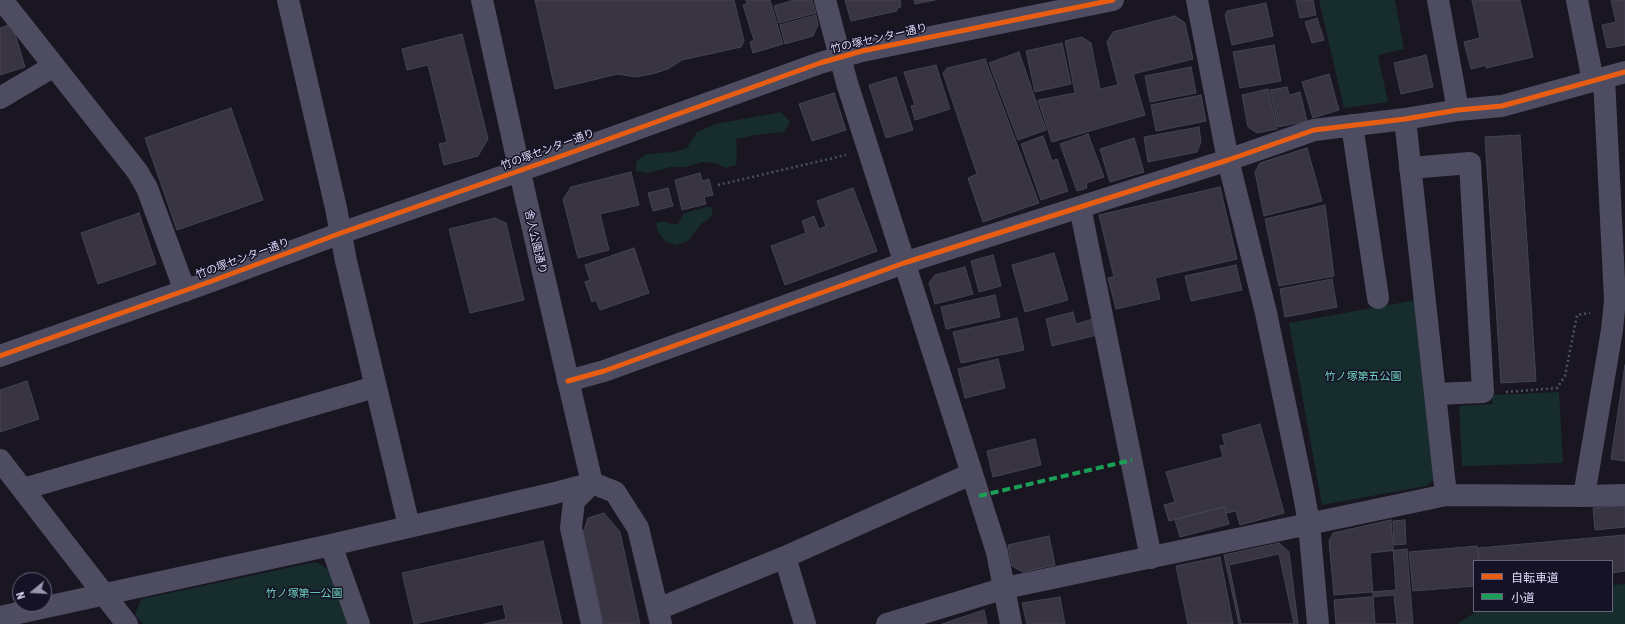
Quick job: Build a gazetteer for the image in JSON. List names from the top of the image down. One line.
{"streets":{"street":["竹の塚センター通り","舎人公園通り"]},"crossings":[["竹の塚センター通り","舎人公園通り"]],"parks":["竹ノ塚第五公園","竹ノ塚第一公園"],"legend":["自転車道","小道"],"north":"left"}
